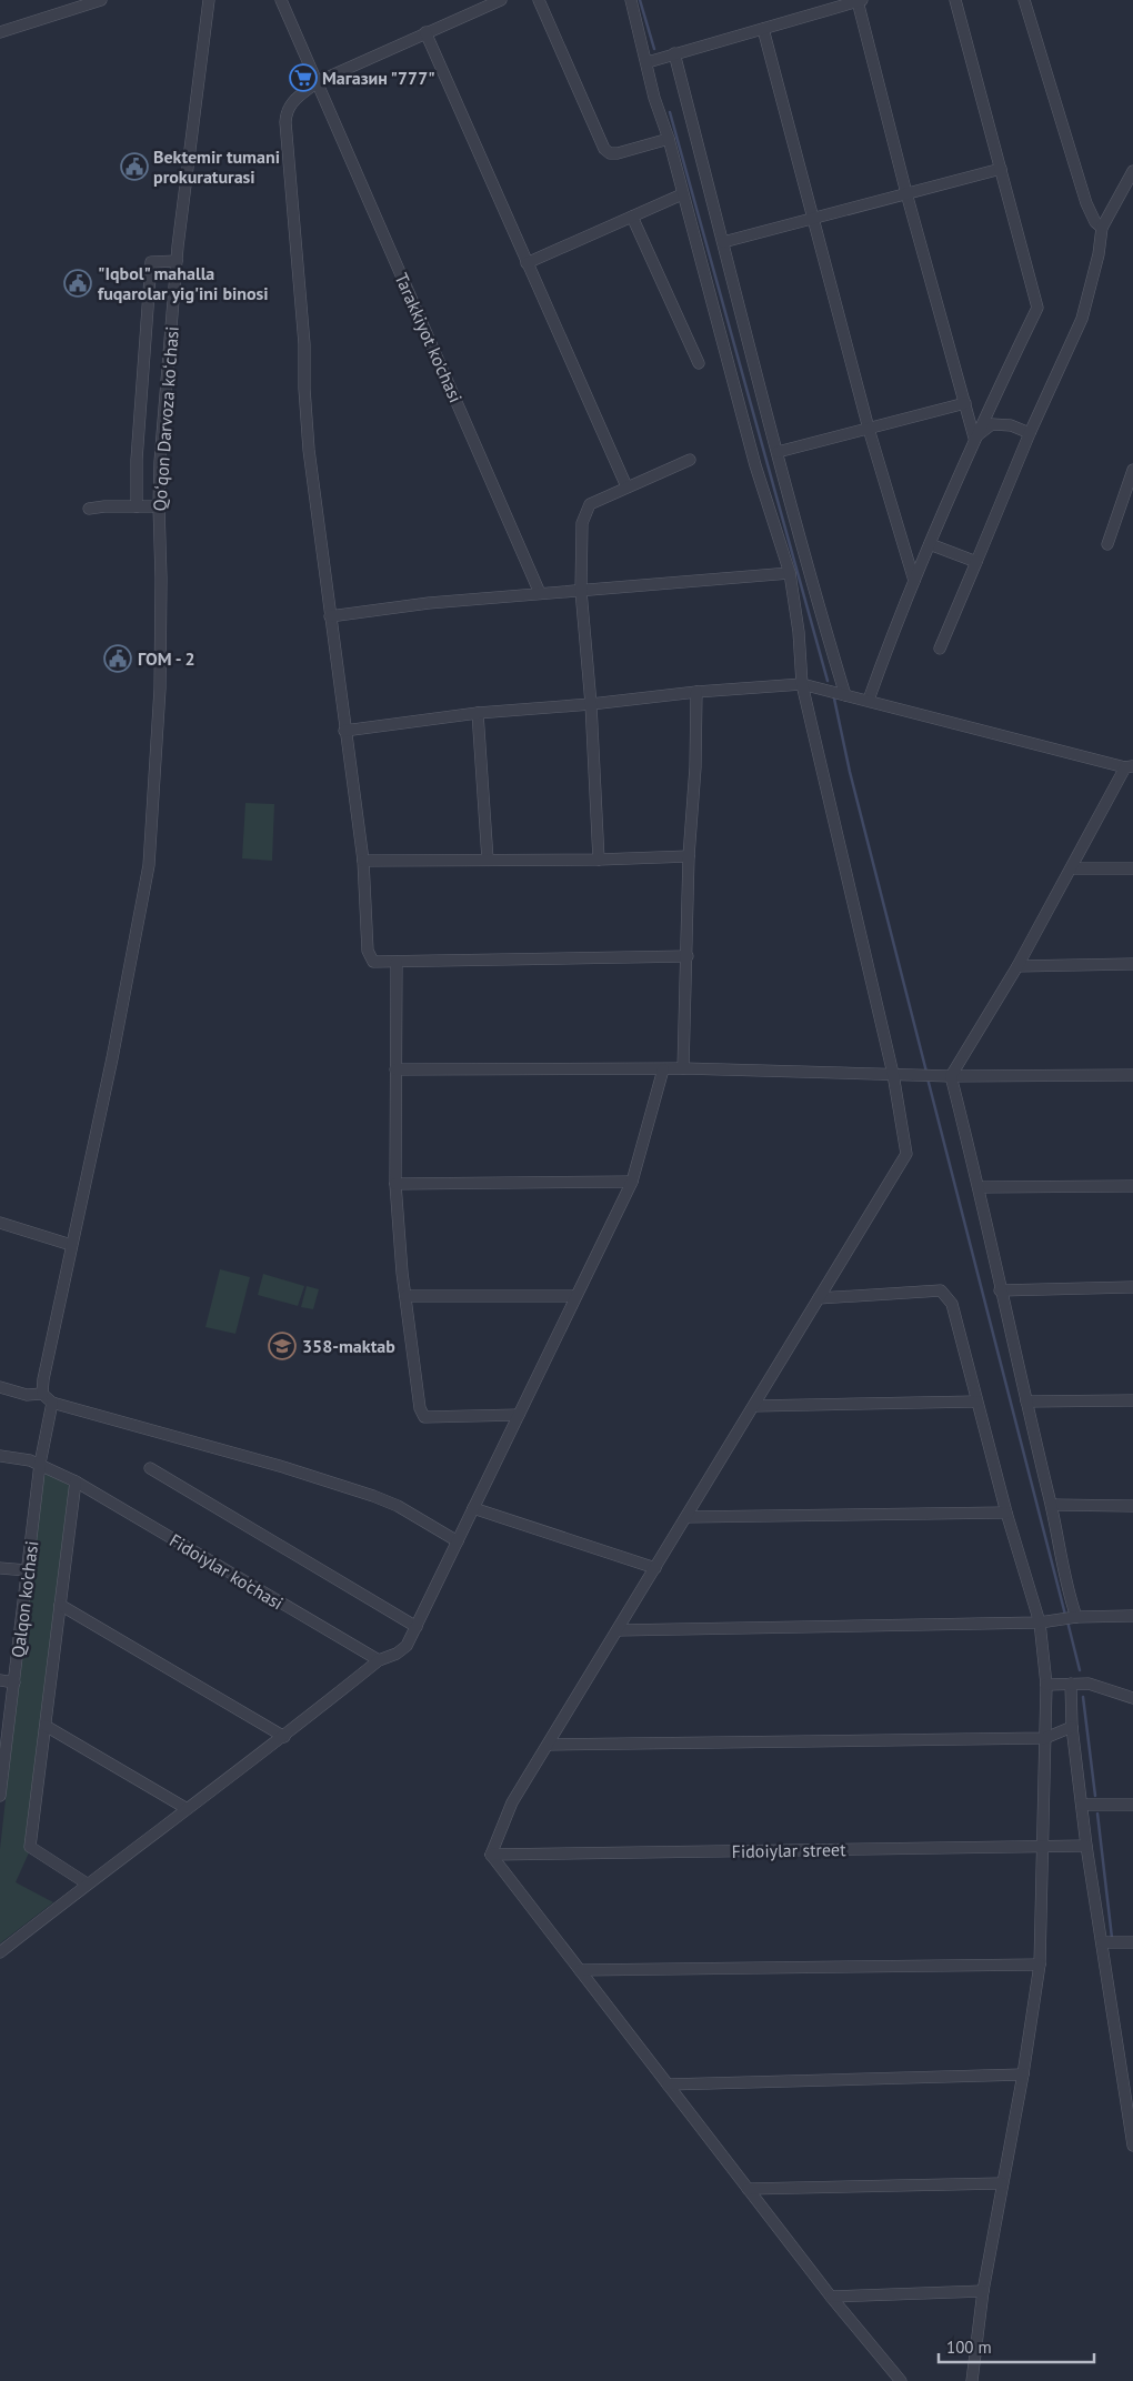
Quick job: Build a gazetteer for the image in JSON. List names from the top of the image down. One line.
{"streets":{"street":["Tarakkiyot ko'chasi","Qoʻqon Darvoza koʻchasi","Fidoiylar ko'chasi","Qalqon ko'chasi","Fidoiylar street"]},"crossings":[["Fidoiylar ko'chasi","Qalqon ko'chasi"]],"places":{"supermarket":["Магазин \"777\""],"public building":["Bektemir tumani prokuraturasi","\"Iqbol\" mahalla fuqarolar yig'ini binosi","ГОМ - 2"],"school or university":["358-maktab"]},"scale_bar":"100 m"}
